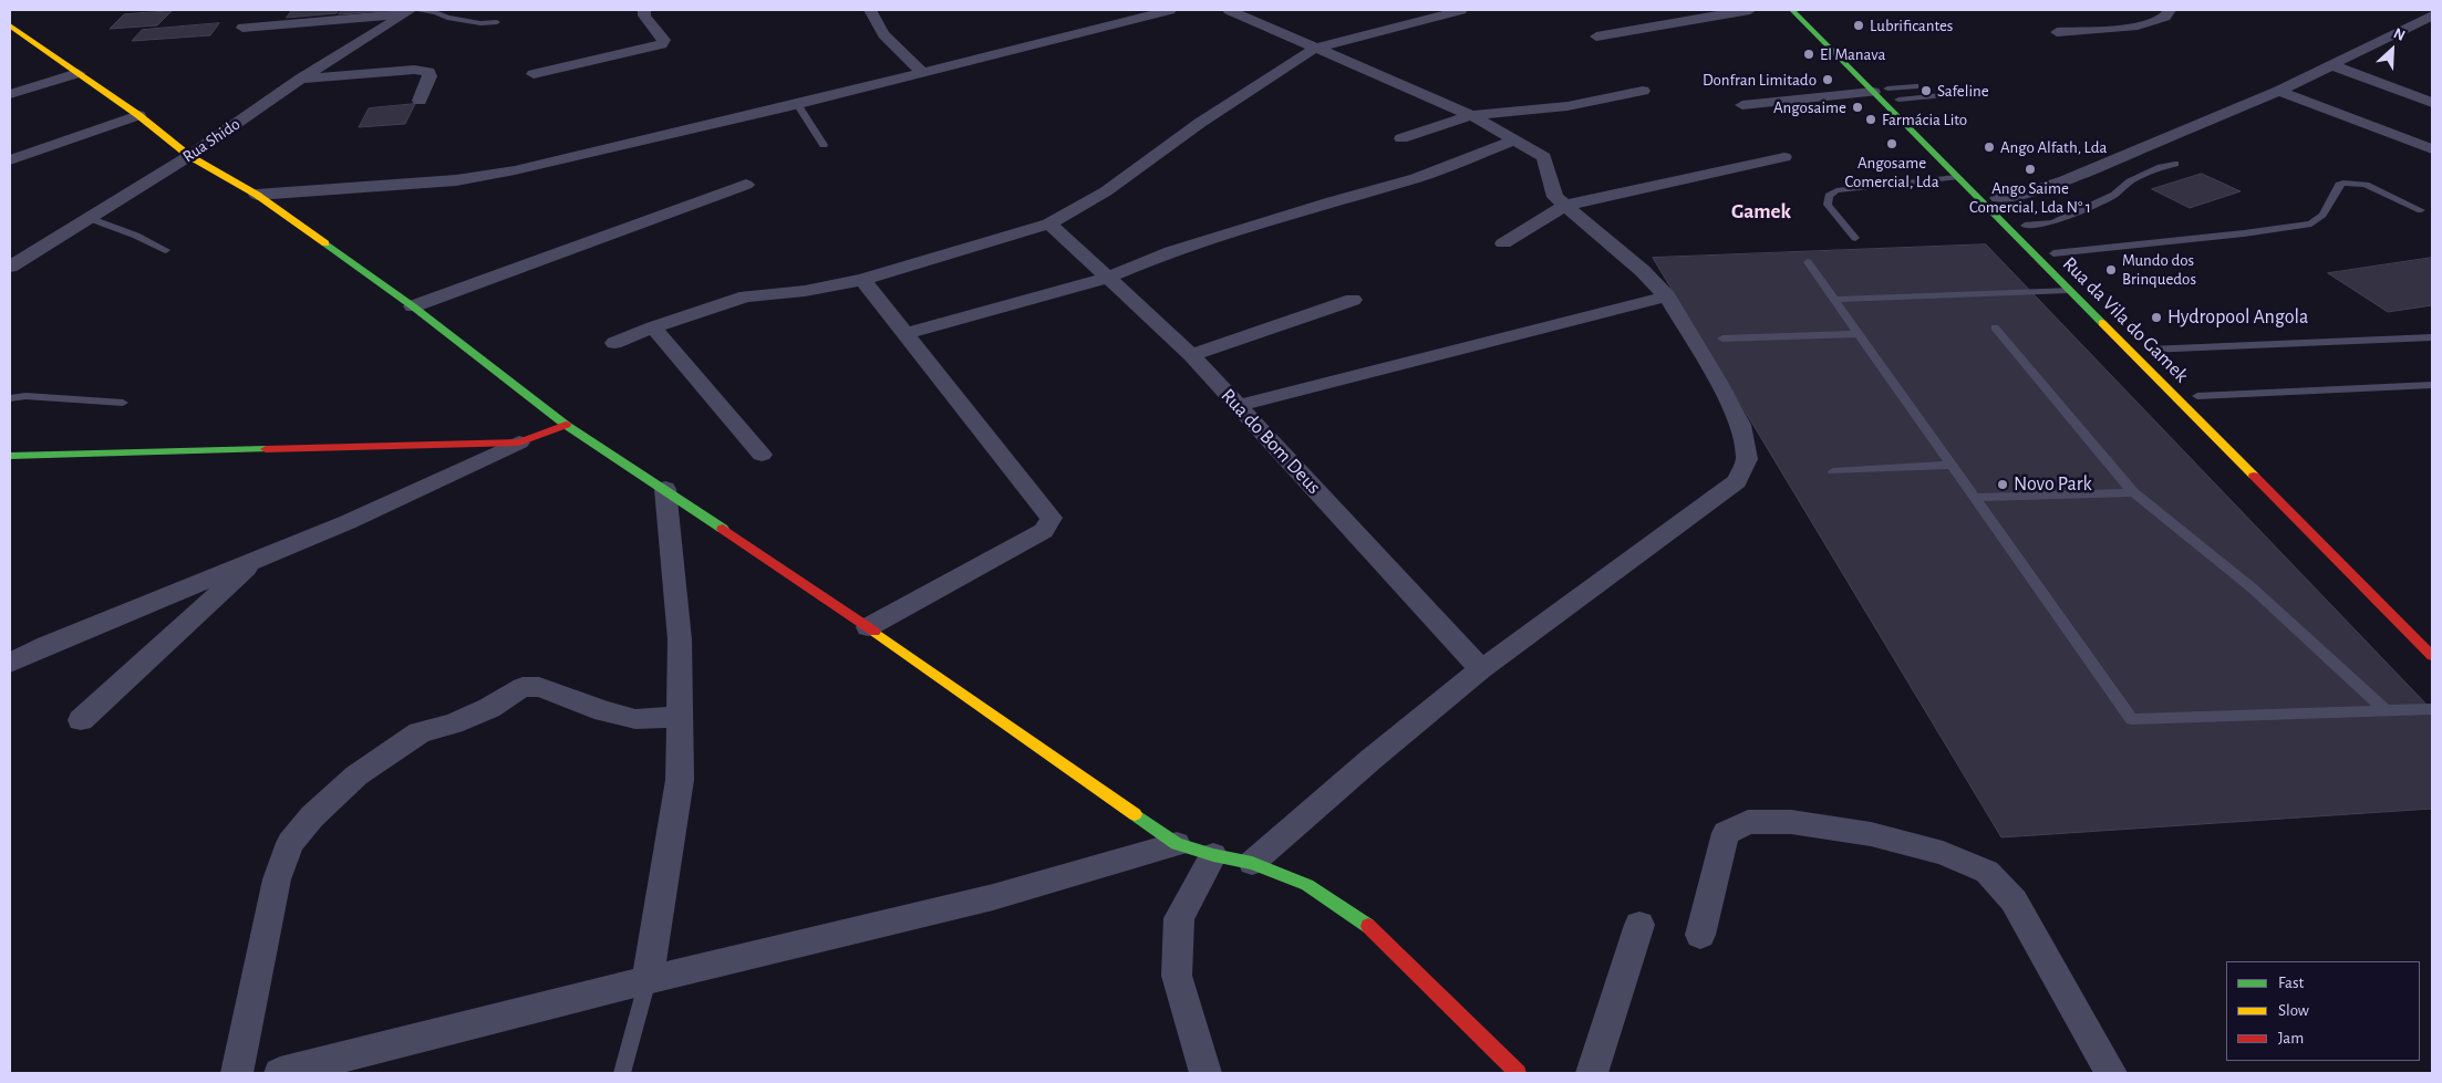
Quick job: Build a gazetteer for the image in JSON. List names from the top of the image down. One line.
{"streets":{"street":["Rua Shido","Rua da Vila do Gamek","Rua do Bom Deus"]},"districts":["Gamek"],"places":["Lubrificantes","El Manava","Donfran Limitado","Safeline","Angosaime","Farmácia Lito","Angosame Comercial, Lda","Ango Alfath, Lda","Ango Saime Comercial, Lda N° 1","Mundo dos Brinquedos","Hydropool Angola","Novo Park"],"legend":["Fast","Slow","Jam"],"north":"top right"}
